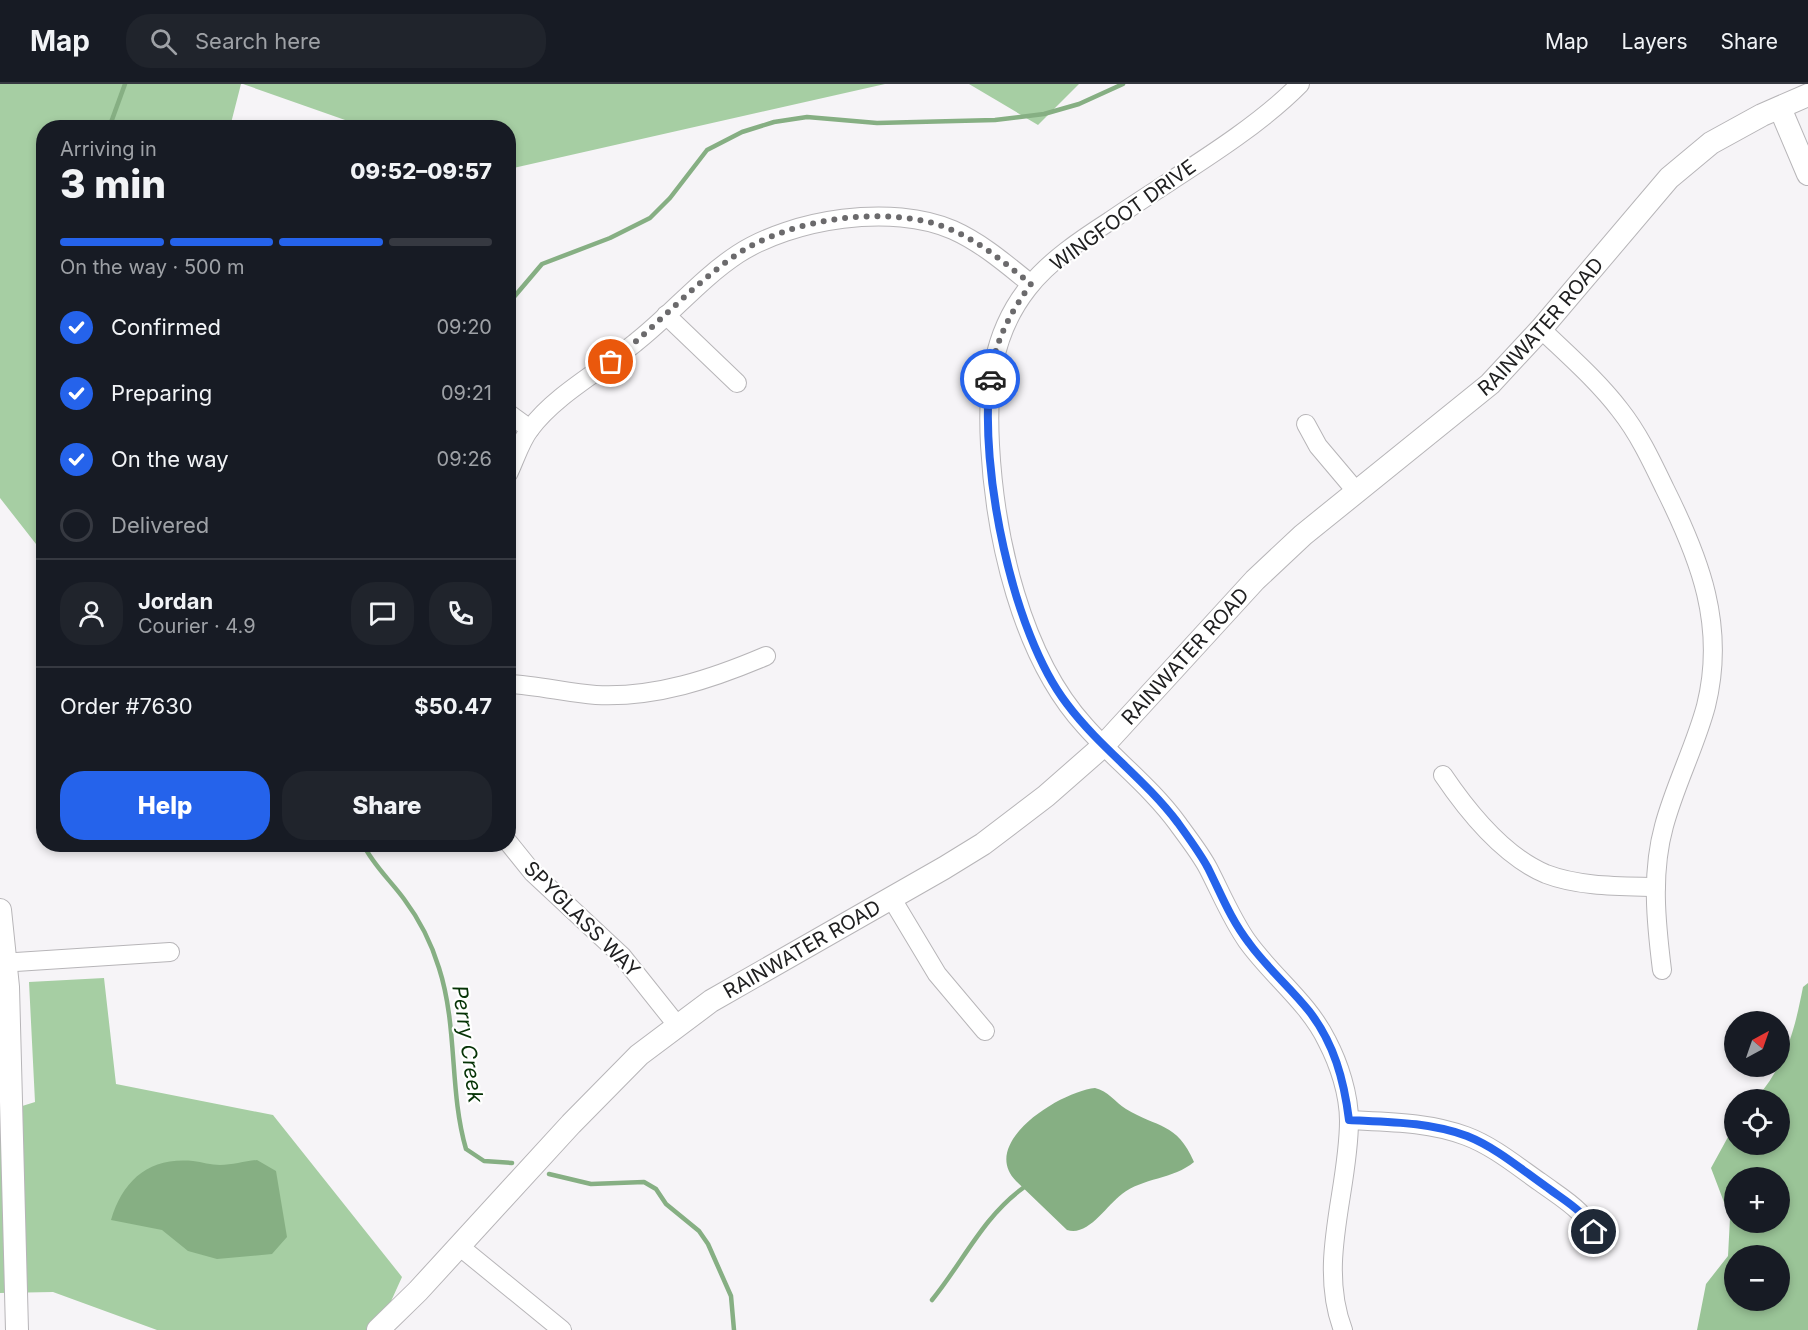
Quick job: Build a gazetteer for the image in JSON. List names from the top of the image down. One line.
{"streets":{"street":["WINGFOOT DRIVE","RAINWATER ROAD","SPYGLASS WAY"]},"crossings":[["WINGFOOT DRIVE","RAINWATER ROAD"],["RAINWATER ROAD","SPYGLASS WAY"]],"water":["Perry Creek"],"north":"top right","page":{"header":"Map","search":"Search here","nav":["Map","Layers","Share"],"heading":["3 min","Arriving in","09:52–09:57"],"panel":["Jordan","Courier · 4.9","Order #7630","$50.47"],"bar":"On the way · 500 m","list":[["Confirmed","09:20"],["Preparing","09:21"],["On the way","09:26"],"Delivered"],"buttons":["Help","Share"],"map_buttons":["+","−"]}}
